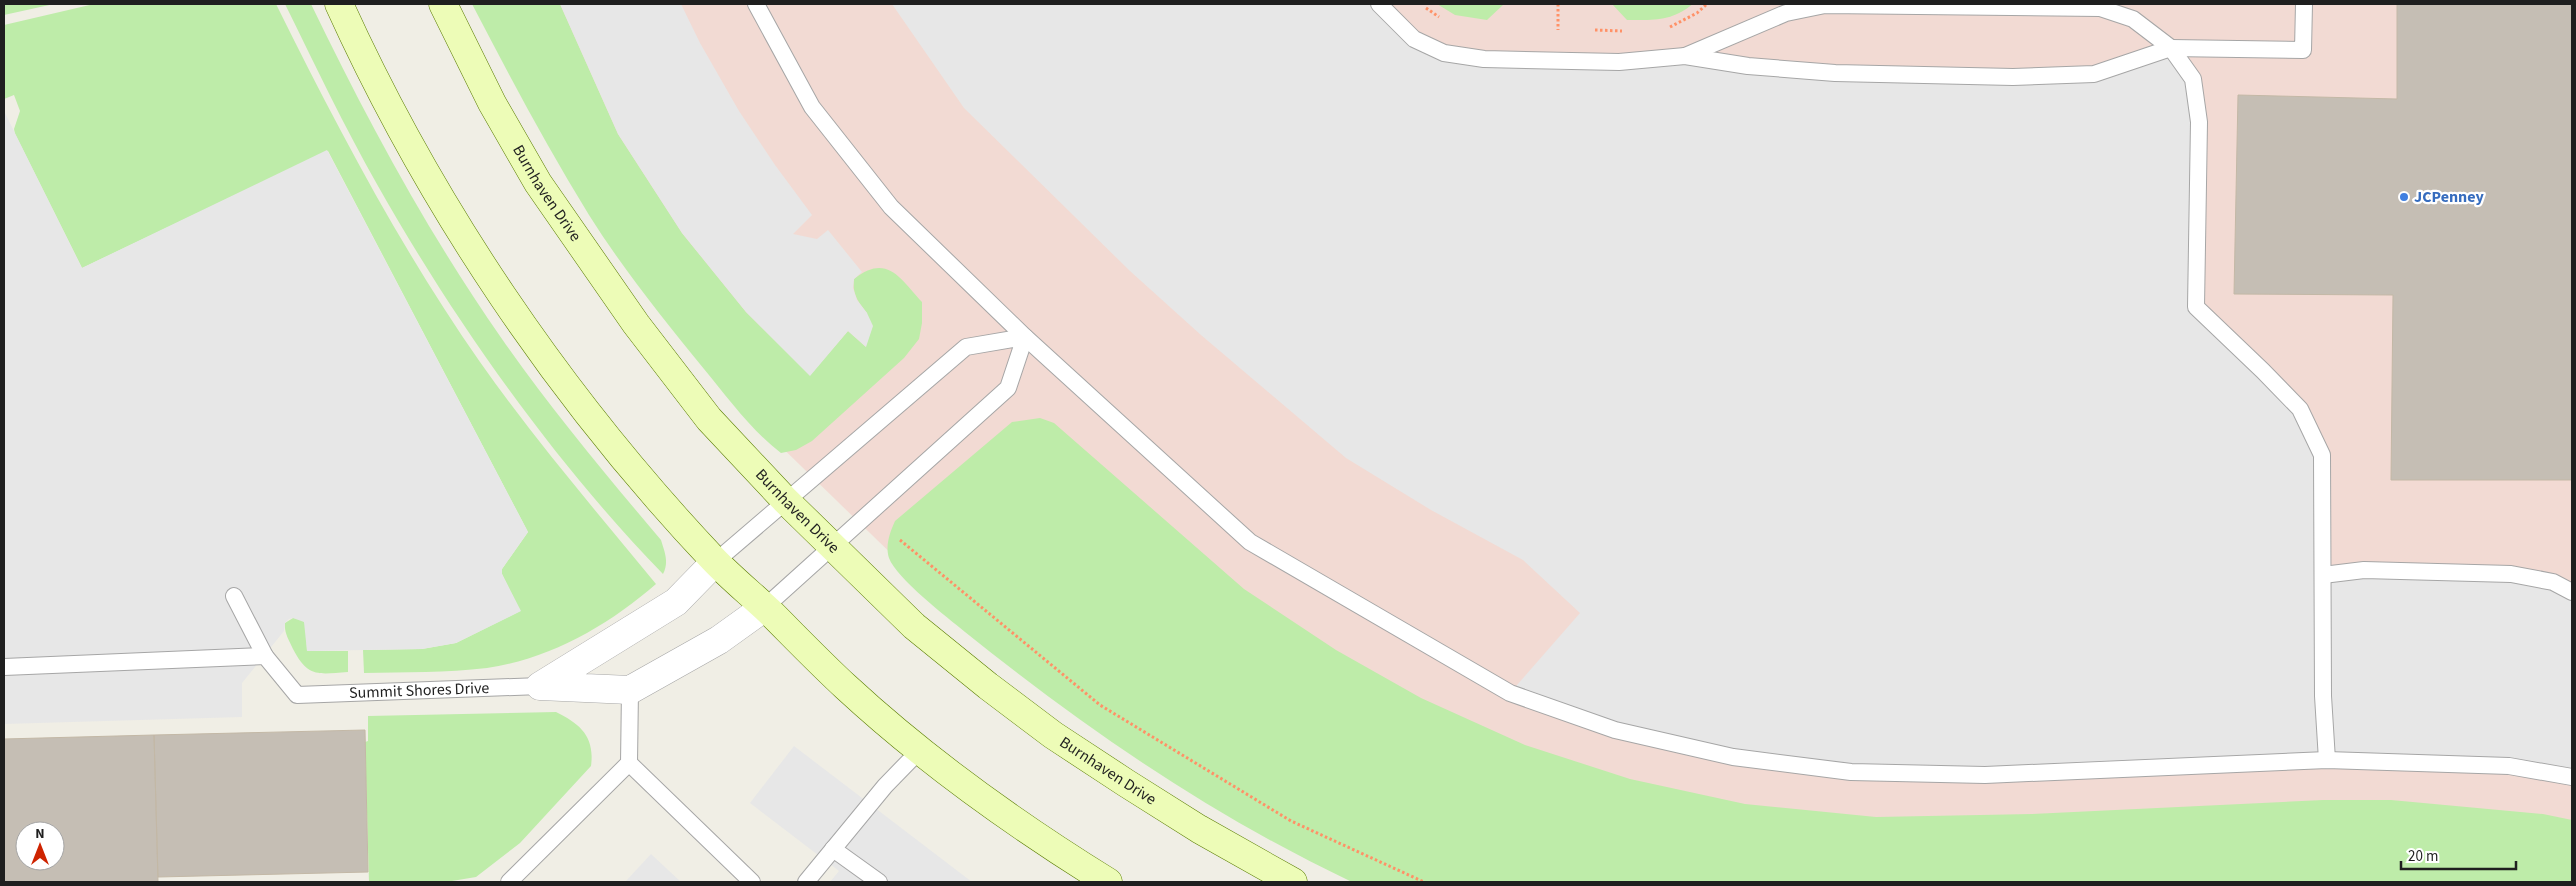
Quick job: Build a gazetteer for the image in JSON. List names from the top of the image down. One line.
{"streets":{"street":["Burnhaven Drive","Summit Shores Drive"]},"places":["JCPenney"],"scale_bar":"20 m","north":"top"}
